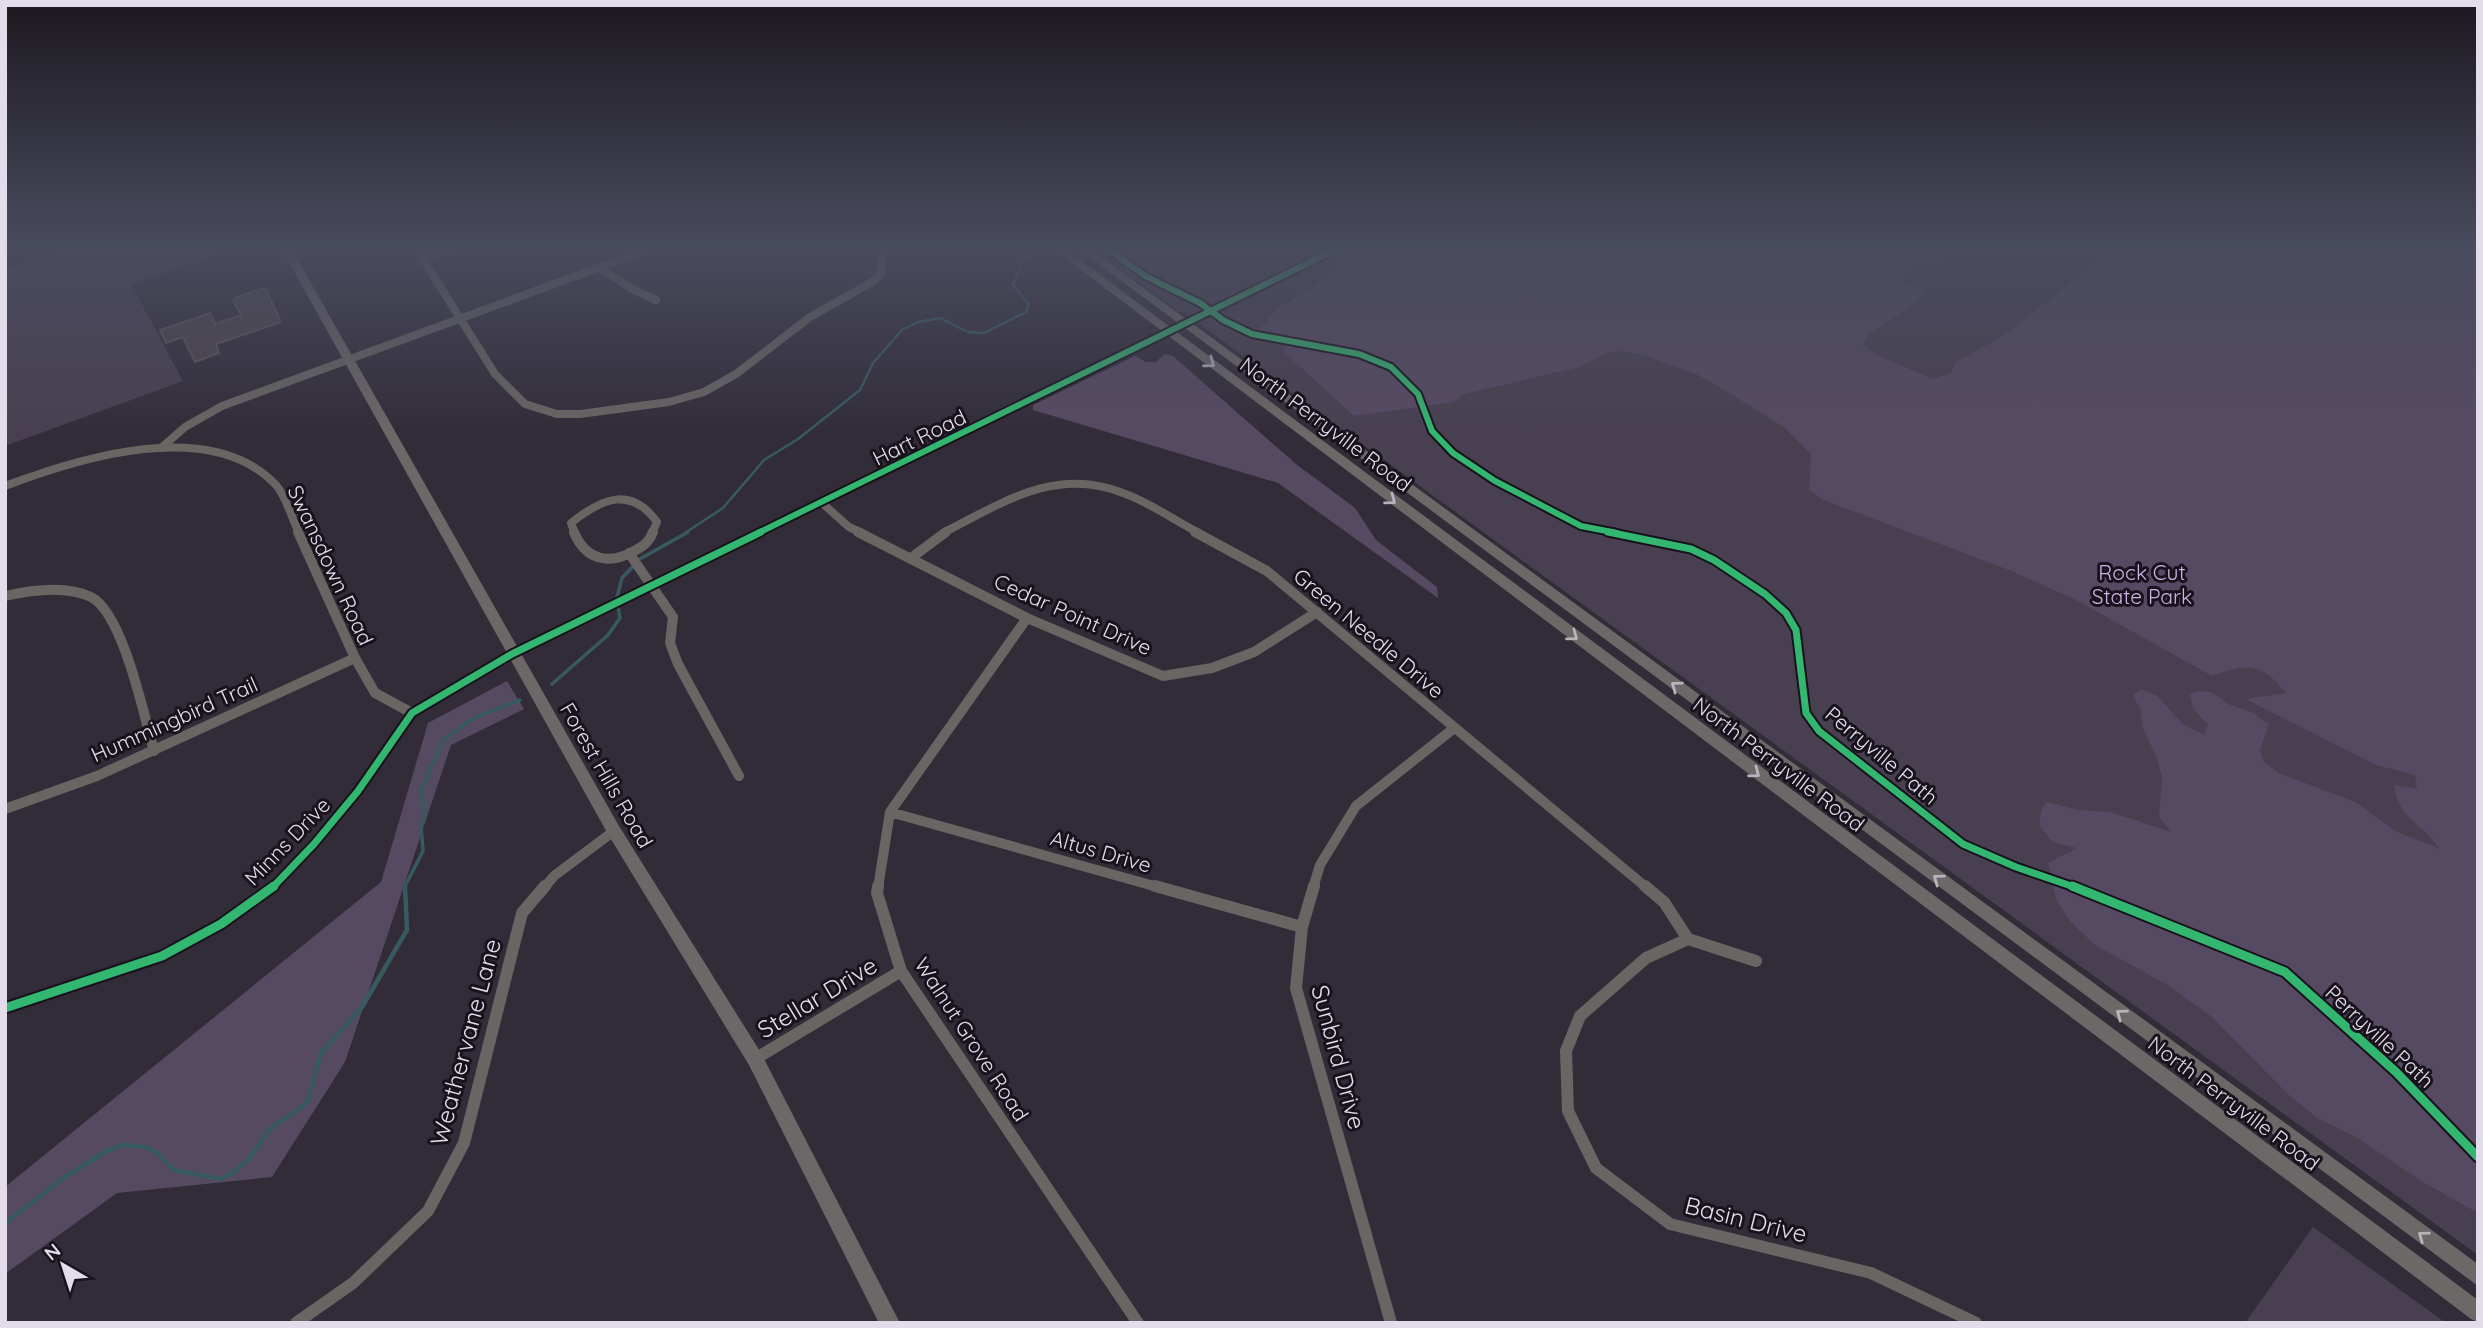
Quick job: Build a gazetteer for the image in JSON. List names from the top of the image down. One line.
{"streets":{"main road":["North Perryville Road","Forest Hills Road"],"street":["Hart Road","Swansdown Road","Cedar Point Drive","Green Needle Drive","Hummingbird Trail","Minns Drive","Altus Drive","Stellar Drive","Walnut Grove Road","Weathervane Lane","Sunbird Drive","Basin Drive"],"cycle path":["Perryville Path"]},"crossings":[["North Perryville Road","Hart Road"],["Hart Road","Cedar Point Drive"],["Hart Road","Forest Hills Road"],["Hart Road","Minns Drive"],["Swansdown Road","Hummingbird Trail"],["Swansdown Road","Minns Drive"],["Cedar Point Drive","Green Needle Drive"],["Cedar Point Drive","Walnut Grove Road"],["Green Needle Drive","Sunbird Drive"],["Green Needle Drive","Basin Drive"],["Forest Hills Road","Minns Drive"],["Forest Hills Road","Stellar Drive"],["Forest Hills Road","Weathervane Lane"],["Altus Drive","Walnut Grove Road"],["Altus Drive","Sunbird Drive"],["Stellar Drive","Walnut Grove Road"]],"parks":["Rock Cut State Park"],"north":"top left"}
